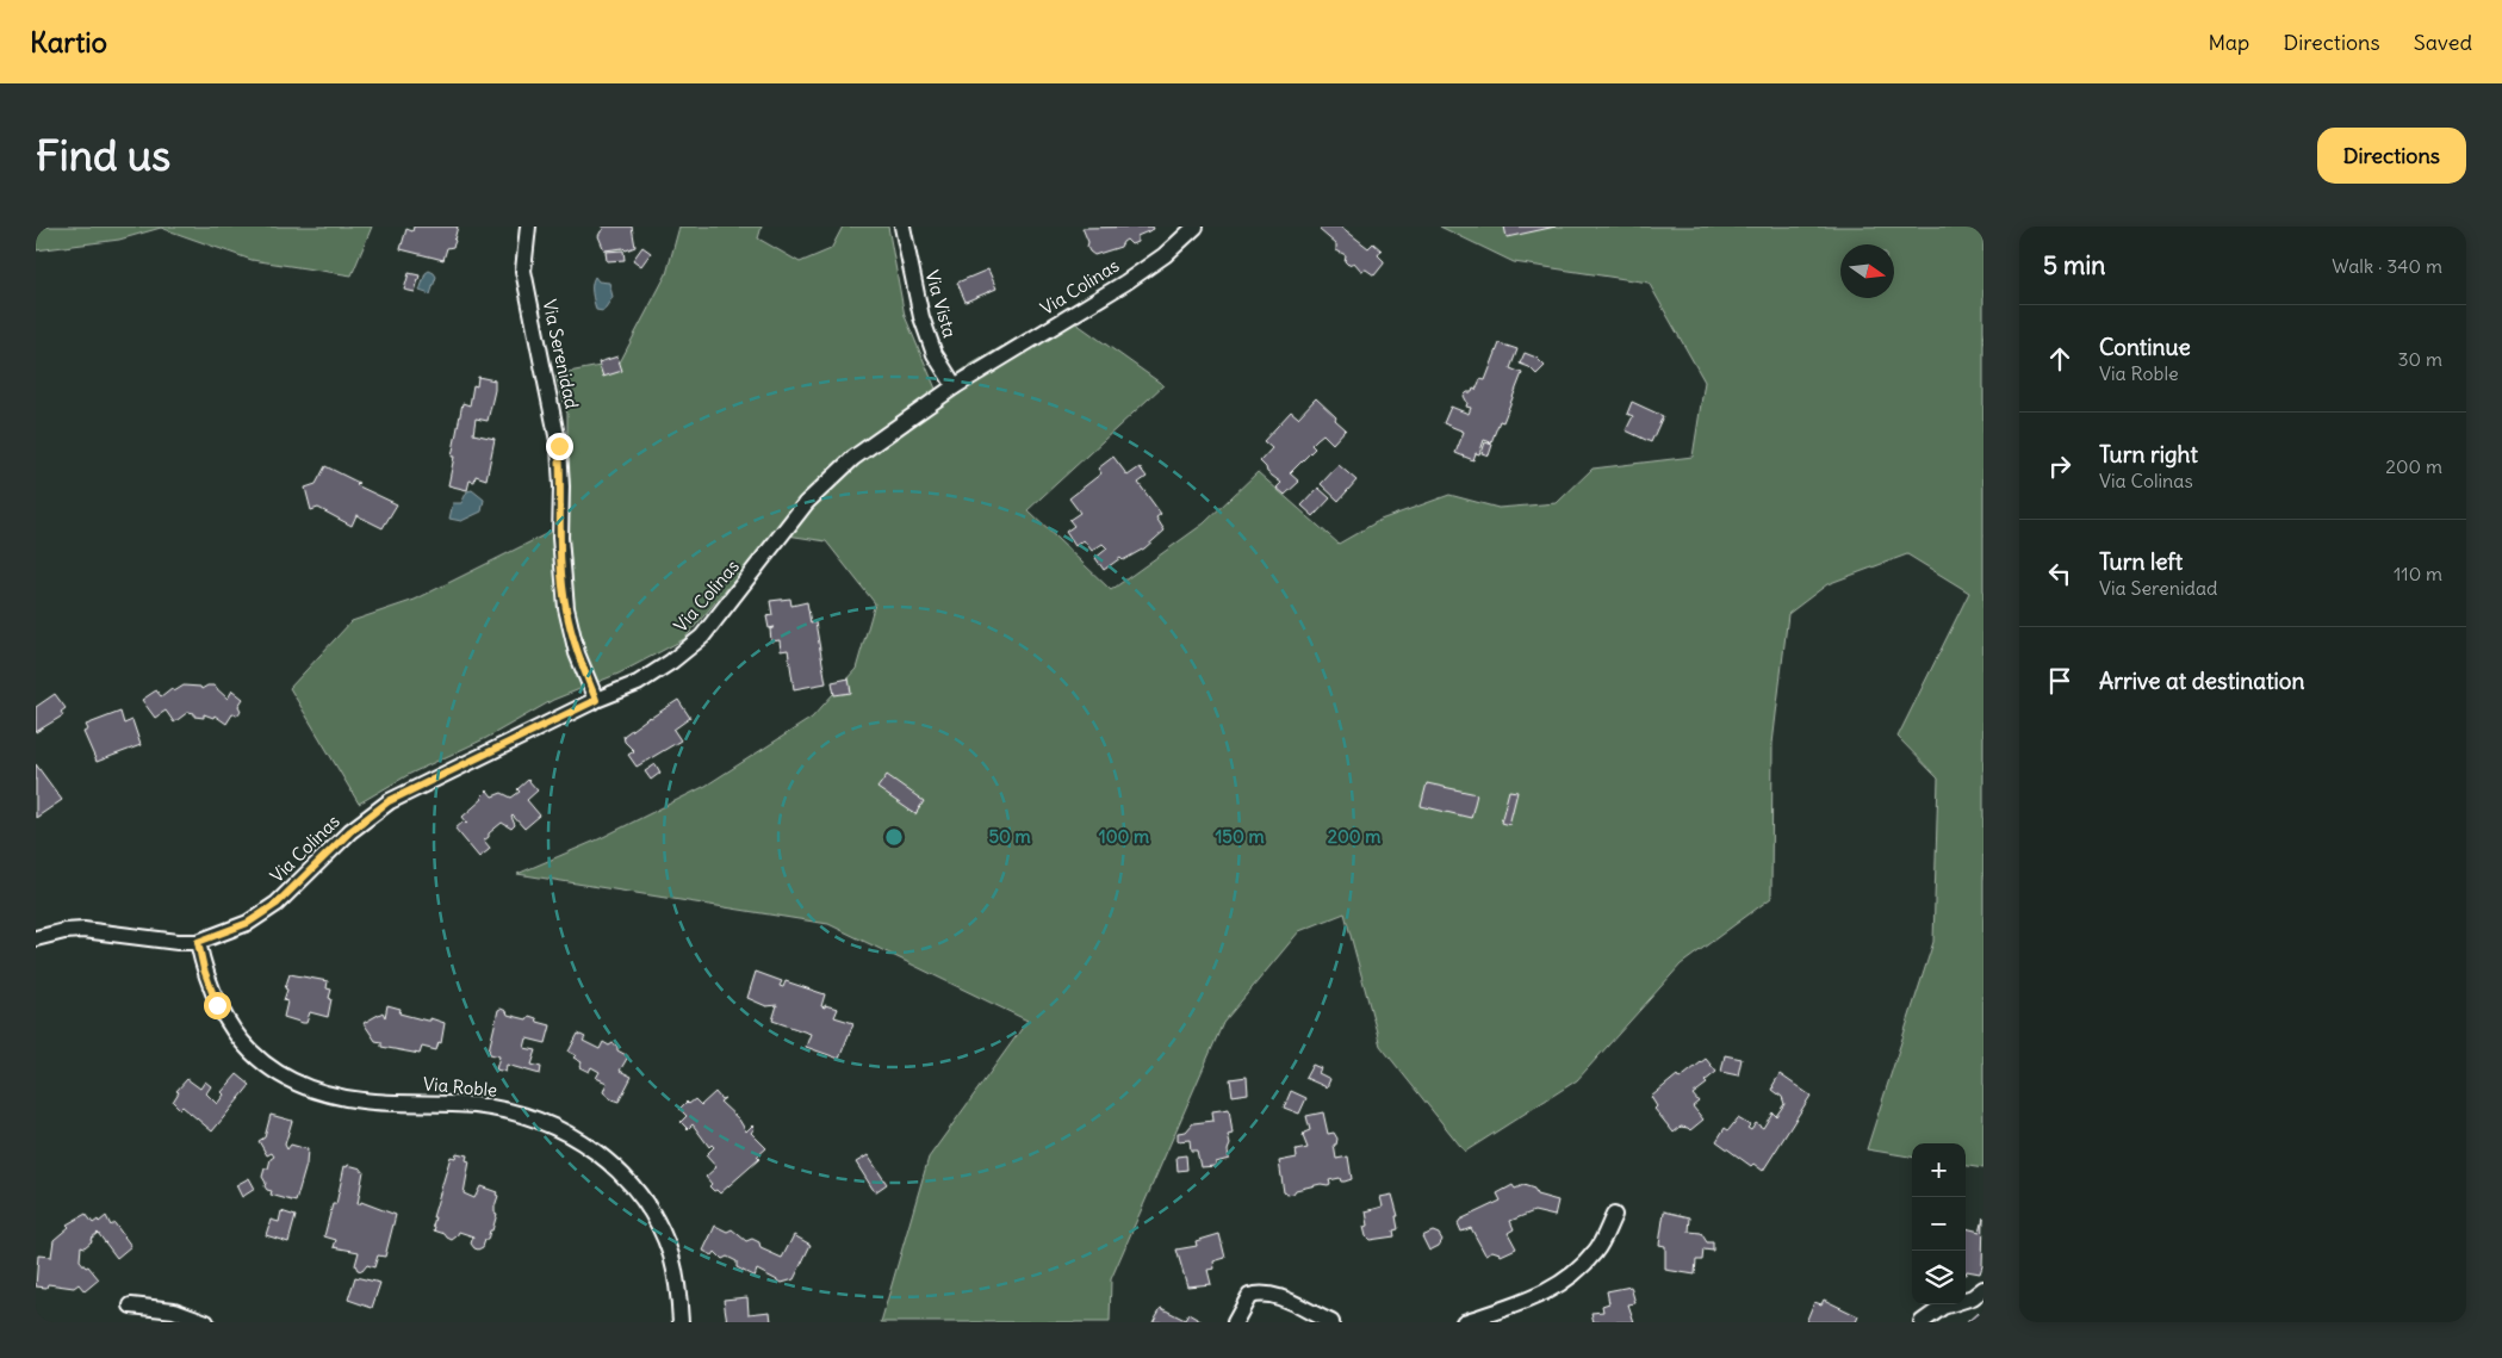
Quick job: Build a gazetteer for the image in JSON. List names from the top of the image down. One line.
{"streets":{"street":["Via Colinas","Via Vista","Via Serenidad","Via Roble"]},"crossings":[["Via Colinas","Via Vista"],["Via Colinas","Via Serenidad"],["Via Colinas","Via Roble"]],"north":"right","page":{"header":"Kartio","nav":["Map","Directions","Saved"],"buttons":"Directions","title":"Find us","heading":["5 min","Walk · 340 m"],"list":[["Continue","Via Roble","30 m"],["Turn right","Via Colinas","200 m"],["Turn left","Via Serenidad","110 m"],"Arrive at destination"],"map_buttons":["+","−"]},"rings":["50 m","100 m","150 m","200 m"]}
